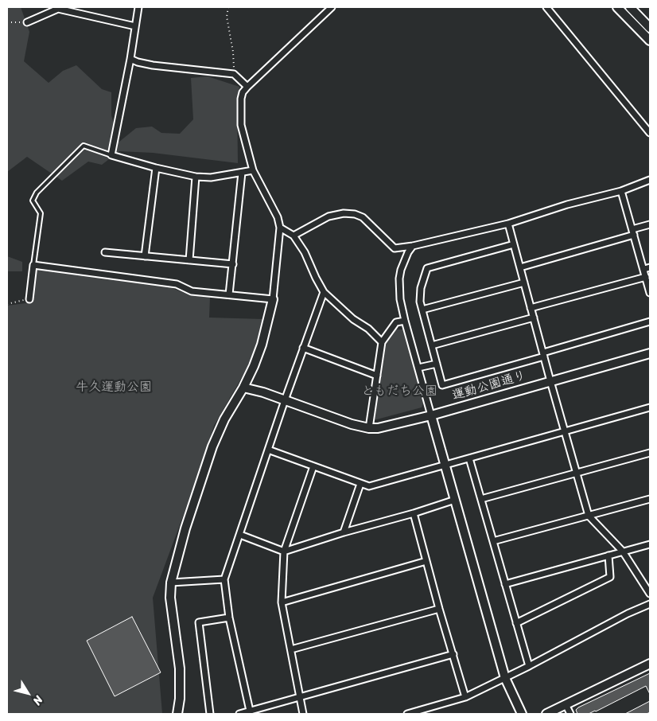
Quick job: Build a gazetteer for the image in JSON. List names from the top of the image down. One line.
{"streets":{"street":["運動公園通り"]},"parks":["牛久運動公園","ともだち公園"],"north":"bottom right"}
